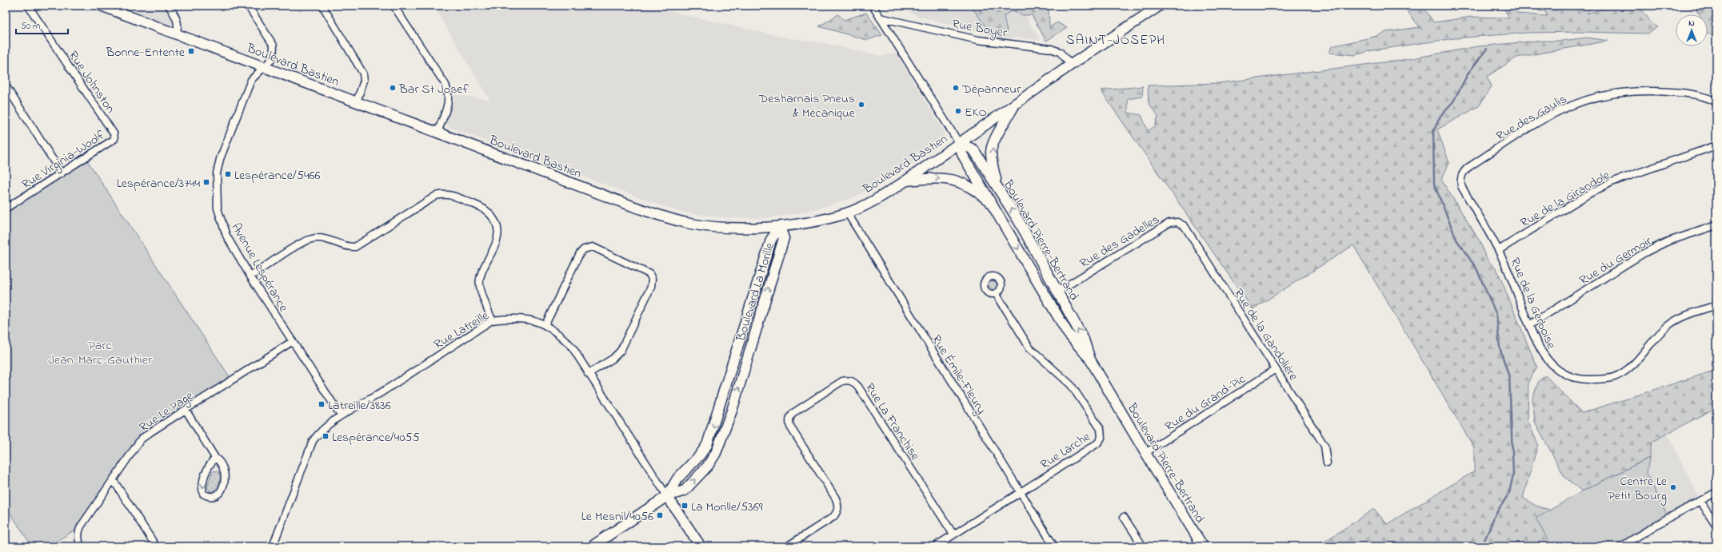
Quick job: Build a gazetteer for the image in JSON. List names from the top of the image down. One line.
{"streets":{"main road":["Boulevard Bastien","Boulevard Pierre-Bertrand","Boulevard La Morille"],"street":["Rue Boyer","Rue Johnston","Rue des Gaulis","Rue Virginia-Woolf","Rue de la Girandole","Rue des Gadelles","Rue du Germoir","Avenue Lespérance","Rue de la Gerboise","Rue Latreille","Rue de la Gandolière","Rue Émile-Fleury","Rue du Grand-Pic","Rue Le Page","Rue La Franchise","Rue Larche"]},"crossings":[["Rue Boyer","Boulevard Bastien"],["Rue Boyer","Boulevard Pierre-Bertrand"],["Boulevard Bastien","Boulevard Pierre-Bertrand"],["Boulevard Bastien","Avenue Lespérance"],["Boulevard Bastien","Boulevard La Morille"],["Boulevard Bastien","Rue Émile-Fleury"],["Rue Johnston","Rue Virginia-Woolf"],["Rue des Gaulis","Rue de la Gerboise"],["Rue de la Girandole","Rue de la Gerboise"],["Boulevard Pierre-Bertrand","Rue des Gadelles"],["Boulevard Pierre-Bertrand","Rue du Grand-Pic"],["Rue des Gadelles","Rue de la Gandolière"],["Rue du Germoir","Rue de la Gerboise"],["Avenue Lespérance","Rue Latreille"],["Avenue Lespérance","Rue Le Page"],["Boulevard La Morille","Rue Latreille"],["Rue de la Gandolière","Rue du Grand-Pic"],["Rue Émile-Fleury","Rue Larche"],["Rue La Franchise","Rue Larche"]],"districts":["SAINT-JOSEPH"],"parks":["Parc Jean-Marc-Gauthier"],"places":{"transit":["Bonne-Entente","Lespérance/5466","Lespérance/3744","Latreille/3836","Lespérance/4055","La Morille/5369","Le Mesnil/4056"],"other":["Bar St Josef","Dépanneur","Desharnais Pneus & Mécanique","EKO","Centre Le Petit Bourg"]},"scale_bar":"50 m","north":"top"}
